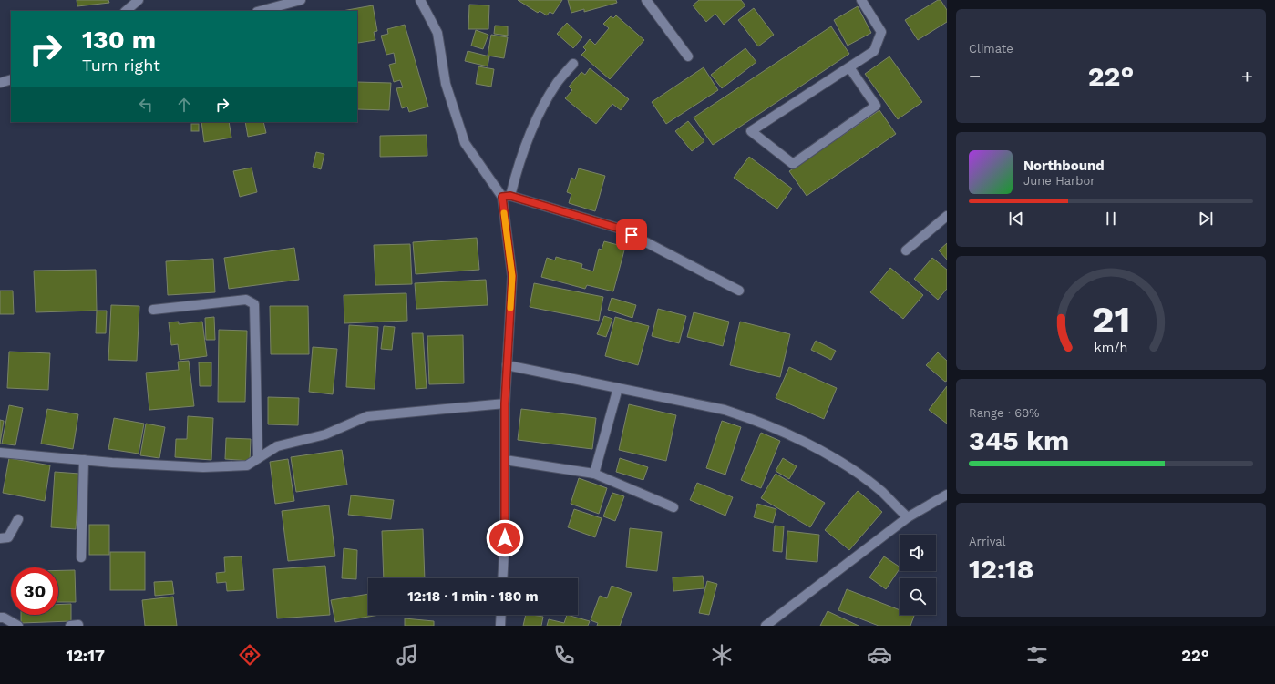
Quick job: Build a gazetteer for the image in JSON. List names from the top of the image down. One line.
{"page":{"tile":["Climate",["Range · 69%","345 km"],["Arrival","12:18"]],"turn":["130 m","Turn right"],"heat":["−","22°","+"],"song":["Northbound","June Harbor"],"limit":"30","trip":"12:18 · 1 min · 180 m","tabs":["12:17","22°"],"gauge":["21","km/h"]}}
